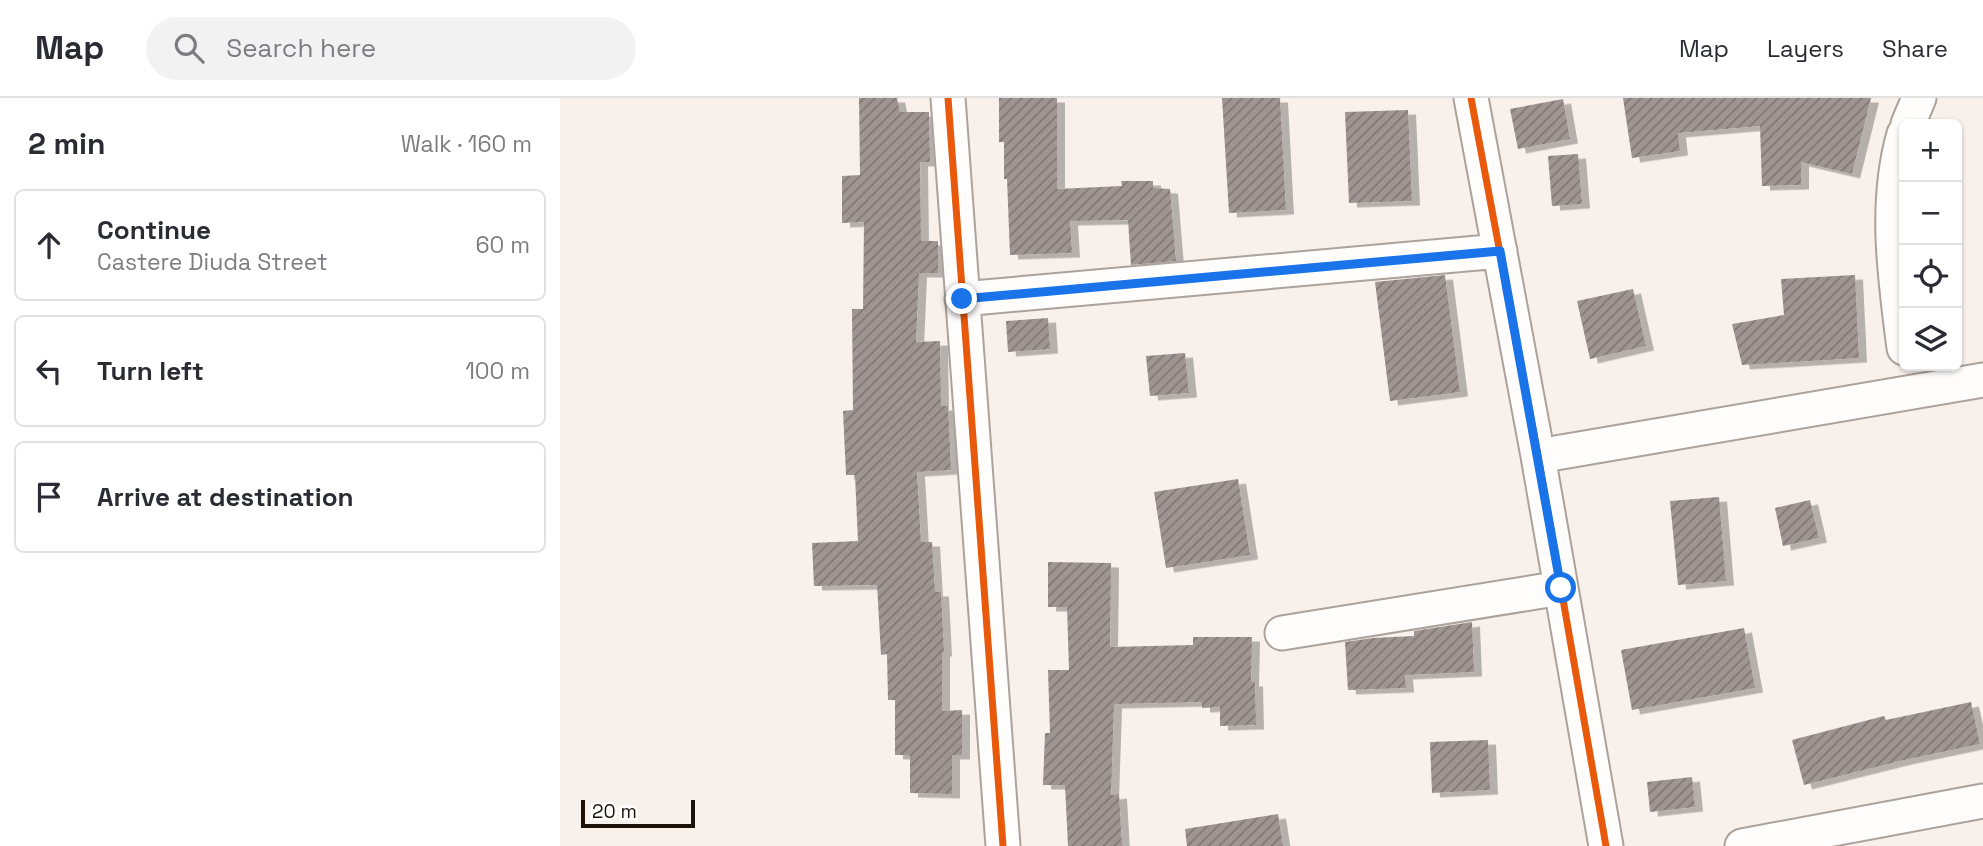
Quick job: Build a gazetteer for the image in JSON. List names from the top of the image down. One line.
{"scale_bar":"20 m","page":{"header":"Map","search":"Search here","nav":["Map","Layers","Share"],"heading":["2 min","Walk · 160 m"],"map_buttons":["+","−"],"list":[["Continue","Castere Diuda Street","60 m"],["Turn left","100 m"],"Arrive at destination"],"scale":"20 m"}}
